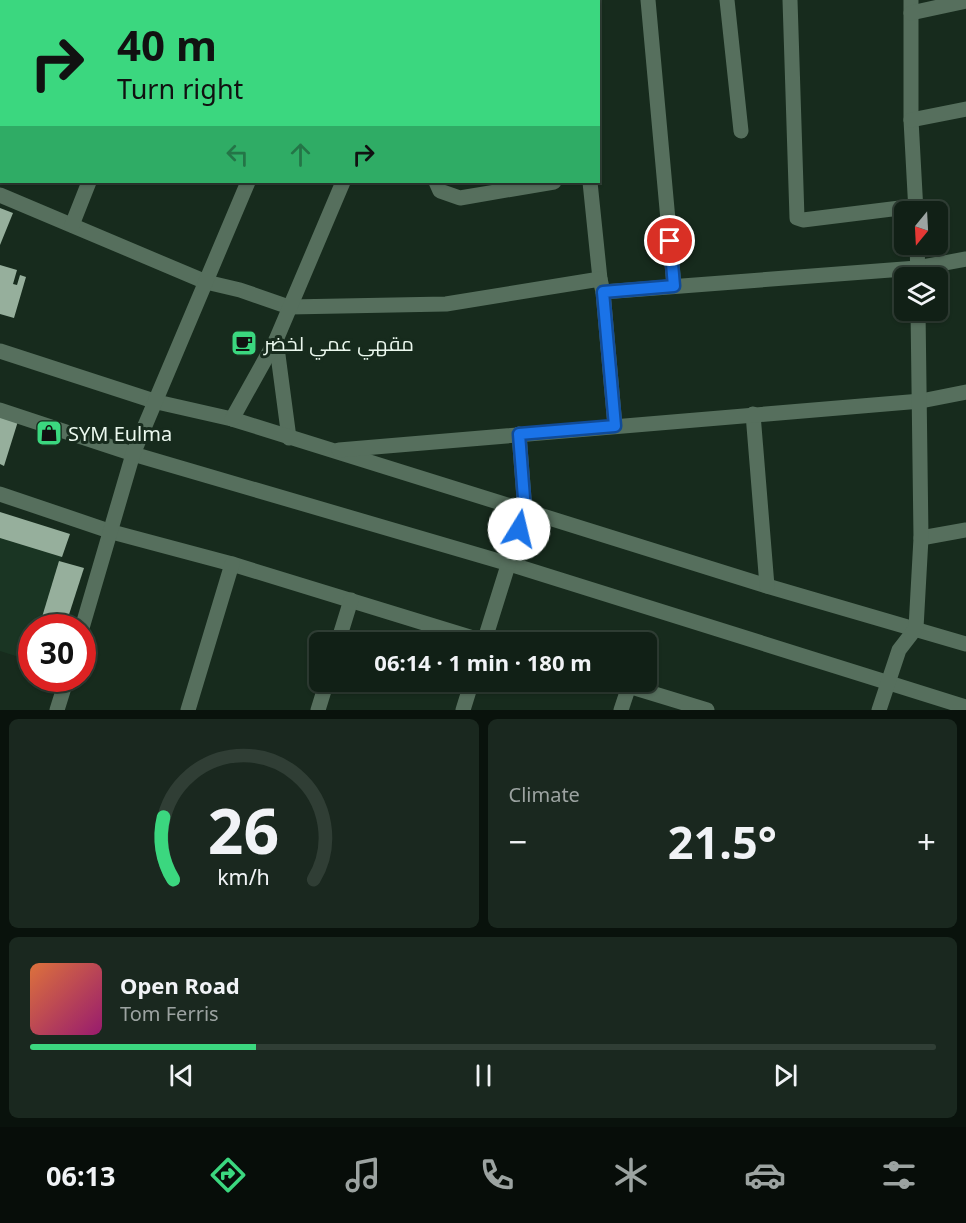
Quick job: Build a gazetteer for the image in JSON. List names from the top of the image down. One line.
{"places":{"cafe":["مقهي عمي لخضر"],"shop":["SYM Eulma"]},"north":"bottom","page":{"turn":["40 m","Turn right"],"limit":"30","trip":"06:14 · 1 min · 180 m","tile":"Climate","heat":["−","21.5°","+"],"song":["Open Road","Tom Ferris"],"tabs":"06:13","gauge":["26","km/h"]}}
